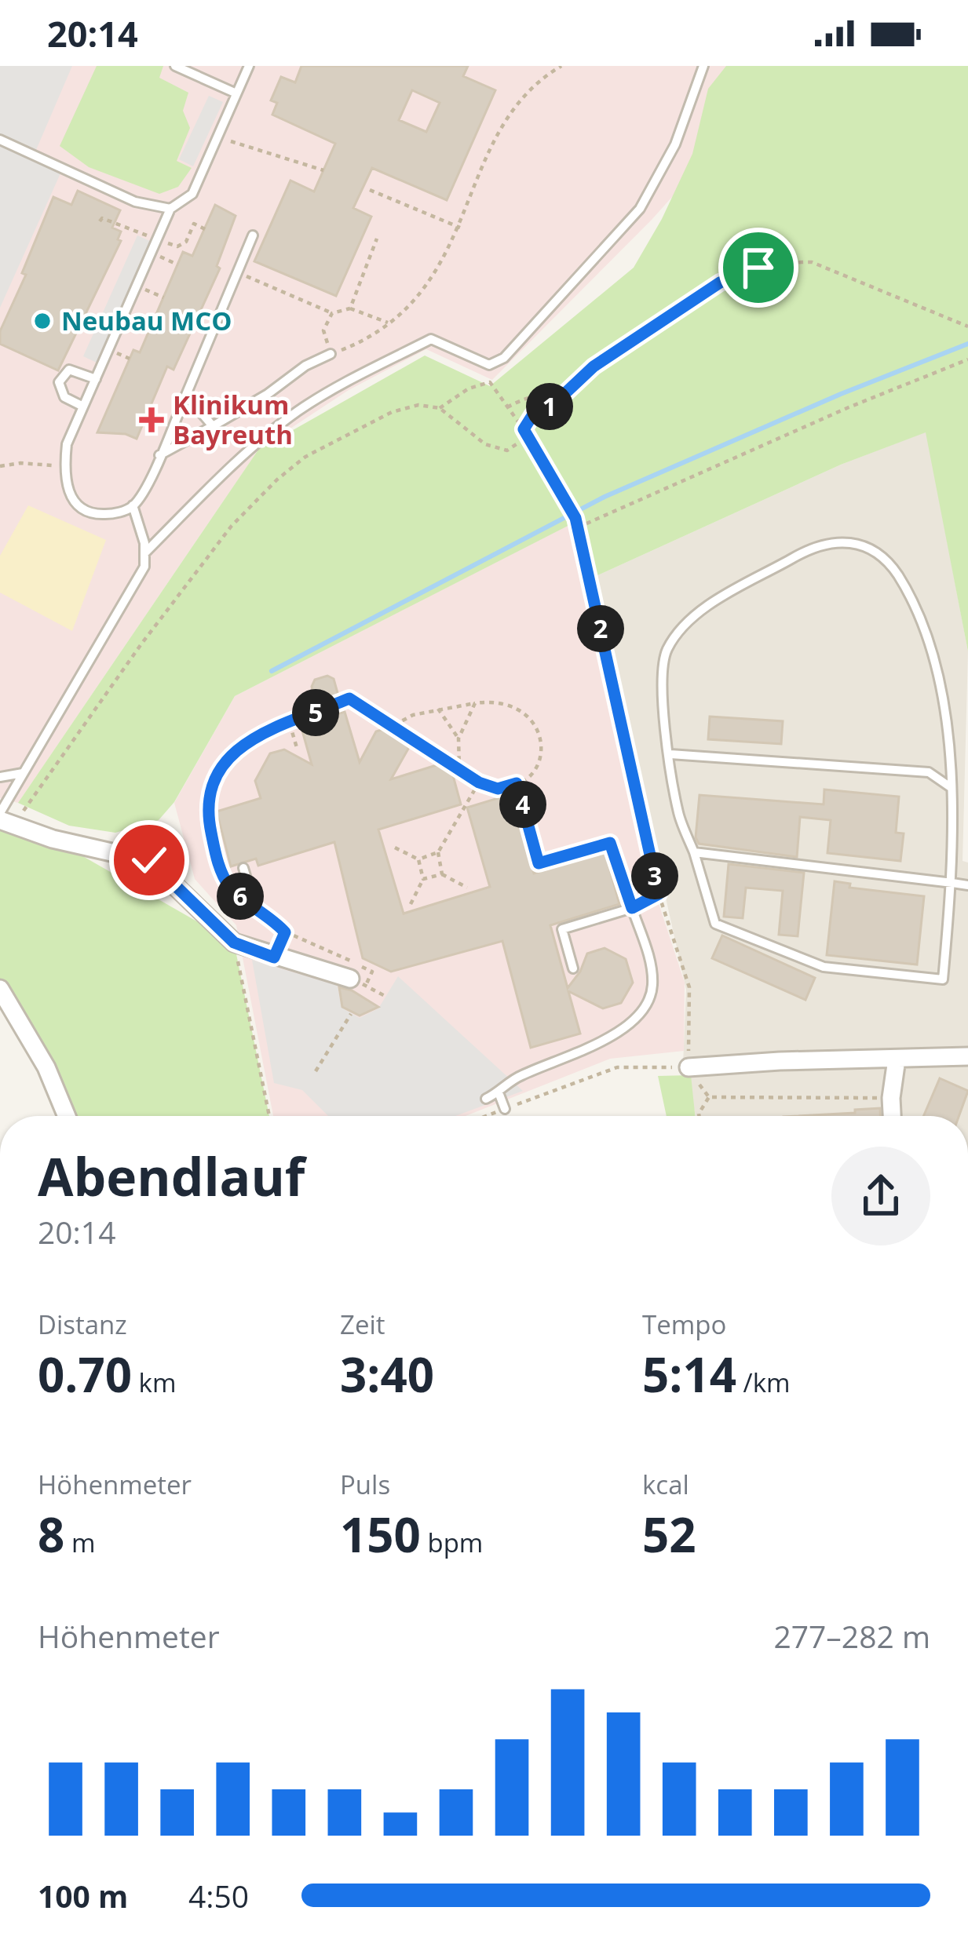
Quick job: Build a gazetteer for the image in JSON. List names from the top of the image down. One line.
{"places":{"other":["Neubau MCO"],"health":["Klinikum Bayreuth"]},"page":{"status":"20:14","pins":["1","2","5","4","3","6"],"heading":["Abendlauf","20:14"],"stats":[["Distanz","0.70 km"],["Zeit","3:40"],["Tempo","5:14 /km"],["Höhenmeter","8 m"],["Puls","150 bpm"],["kcal","52"]],"chart":["Höhenmeter","277–282 m"],"list":[{"name":"100 m","note":"4:50"}]}}
